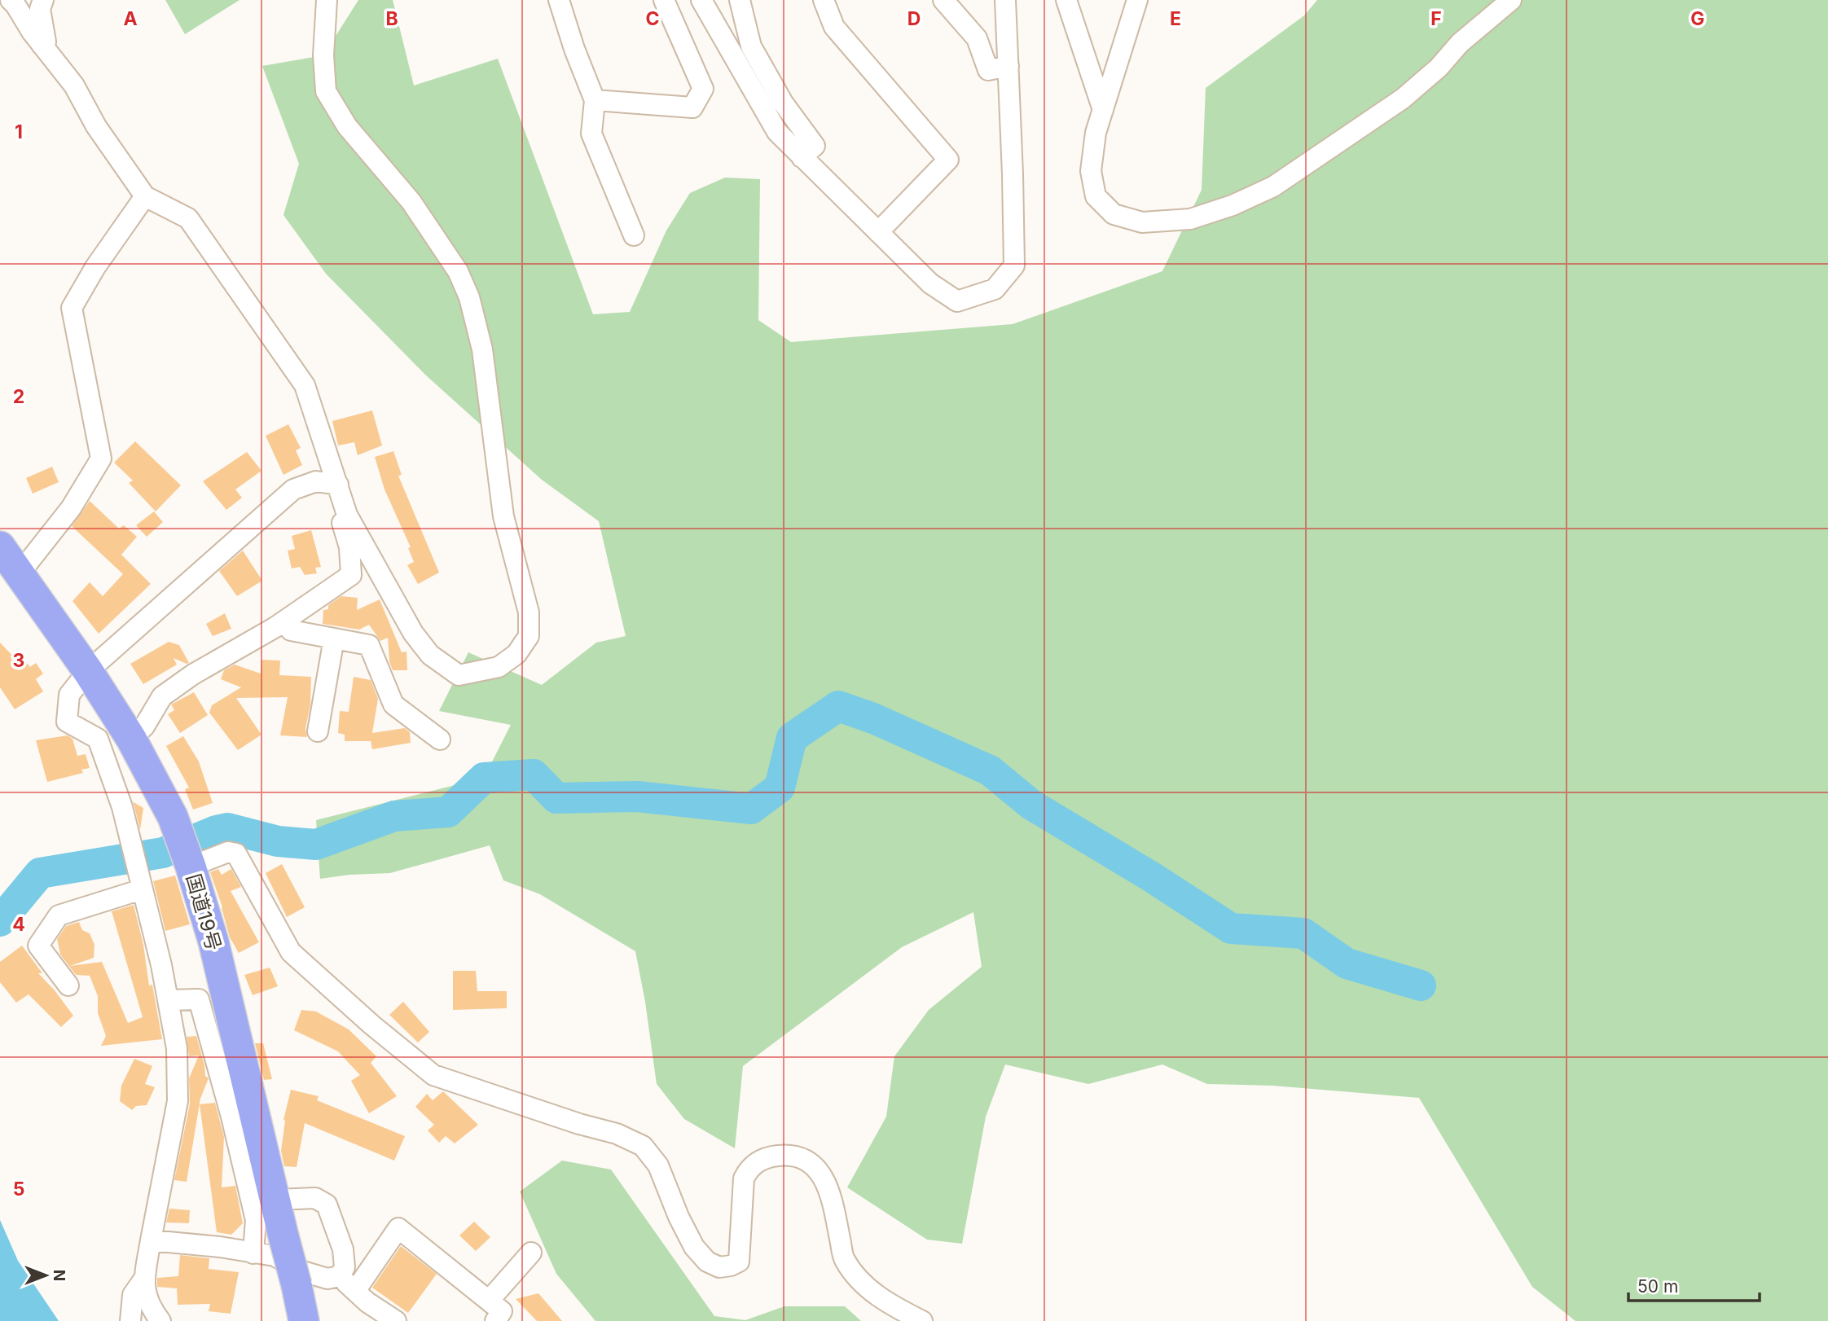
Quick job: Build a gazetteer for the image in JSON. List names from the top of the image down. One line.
{"streets":{"highway":["国道19号"]},"scale_bar":"50 m","north":"right","grid":{"columns":["A","B","C","D","E","F","G"],"rows":["1","2","3","4","5"]}}
